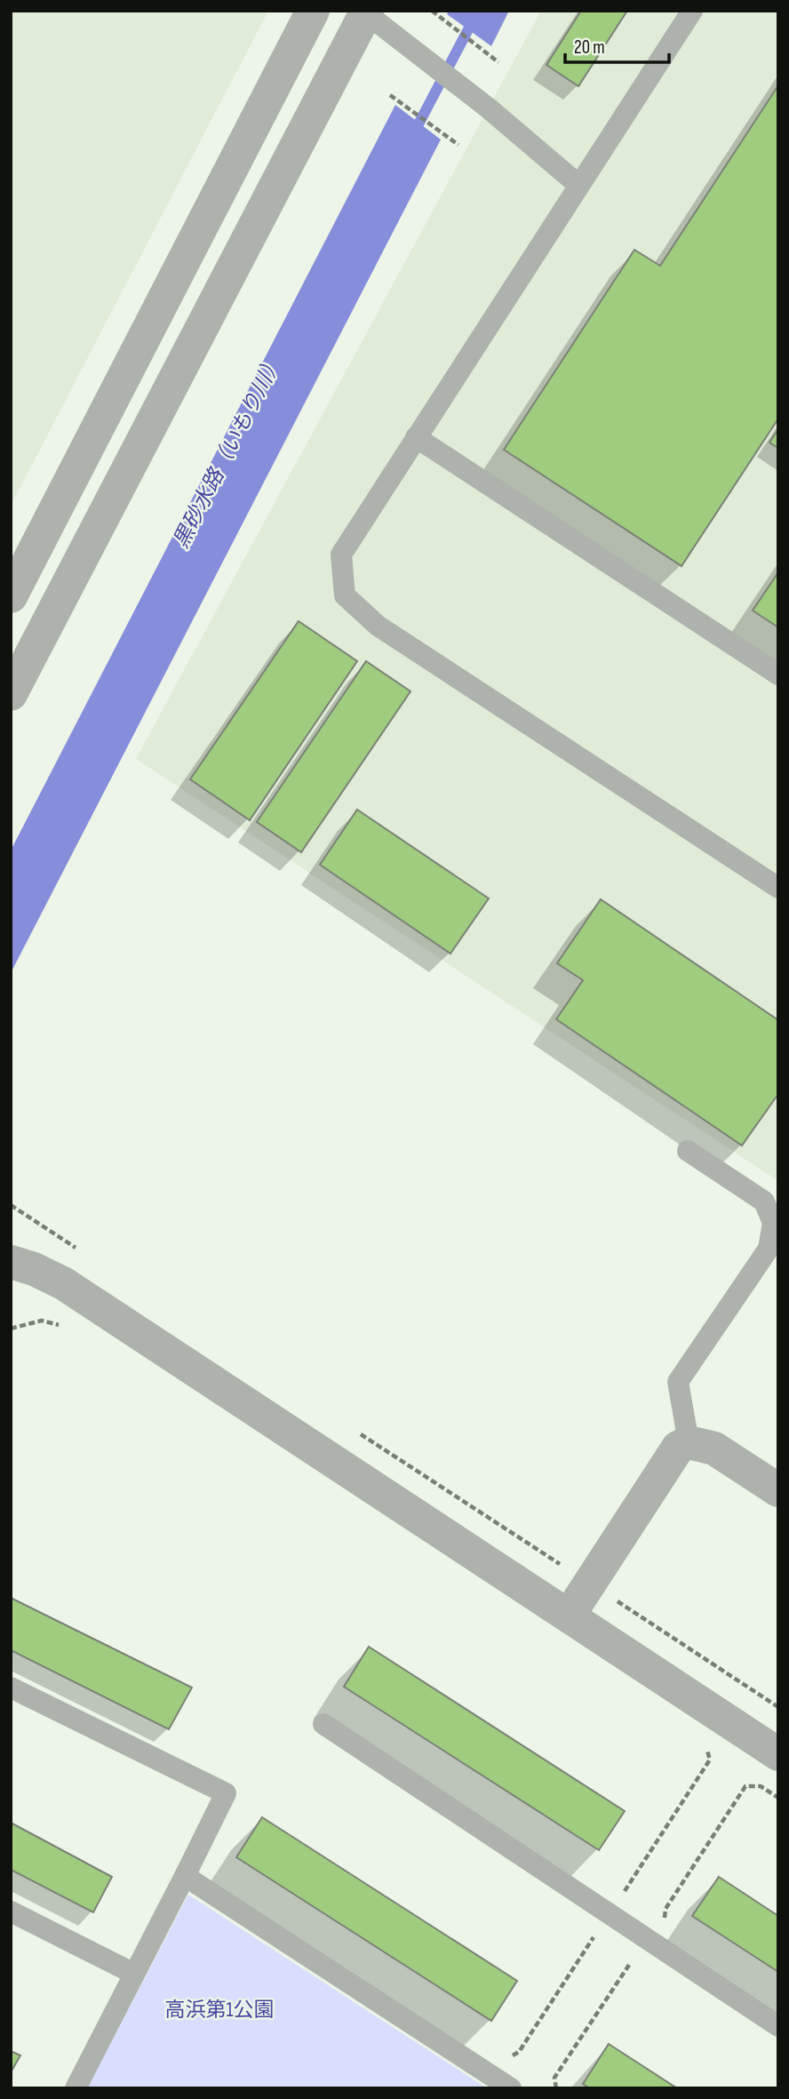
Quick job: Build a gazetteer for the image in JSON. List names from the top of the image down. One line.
{"water":["黒砂水路（いもり川）"],"parks":["高浜第1公園"],"scale_bar":"20 m"}
